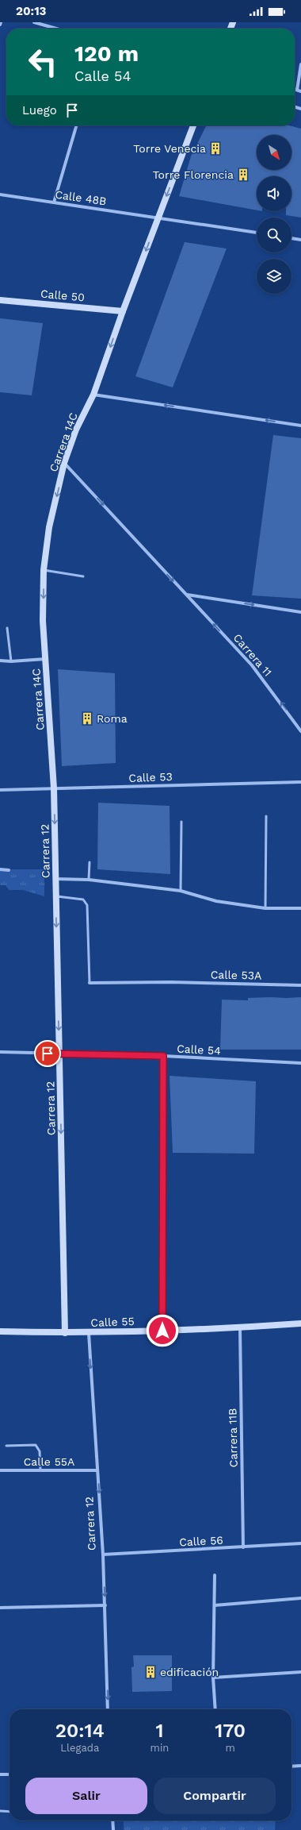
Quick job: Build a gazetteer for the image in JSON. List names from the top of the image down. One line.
{"streets":{"street":["Calle 48B","Calle 50","Carrera 14C","Carrera 11","Calle 53","Carrera 12","Calle 53A","Calle 54","Calle 55","Carrera 11B","Calle 55A","Calle 56"]},"crossings":[["Calle 48B","Carrera 14C"],["Calle 50","Carrera 14C"],["Carrera 14C","Carrera 11"],["Carrera 14C","Calle 53"],["Carrera 14C","Carrera 12"],["Calle 53","Carrera 12"],["Carrera 12","Calle 54"],["Carrera 12","Calle 55"],["Carrera 12","Calle 55A"],["Carrera 12","Calle 56"],["Calle 55","Carrera 11B"],["Carrera 11B","Calle 56"]],"one_way":["Carrera 14C","Carrera 12"],"places":{"building":["Torre Venecia","Torre Florencia","Roma","edificación"]},"north":"bottom right","page":{"status":"20:13","turn":["120 m","Calle 54"],"then":"Luego","eta":["20:14","Llegada","1","min","170","m"],"buttons":["Salir","Compartir"]}}
